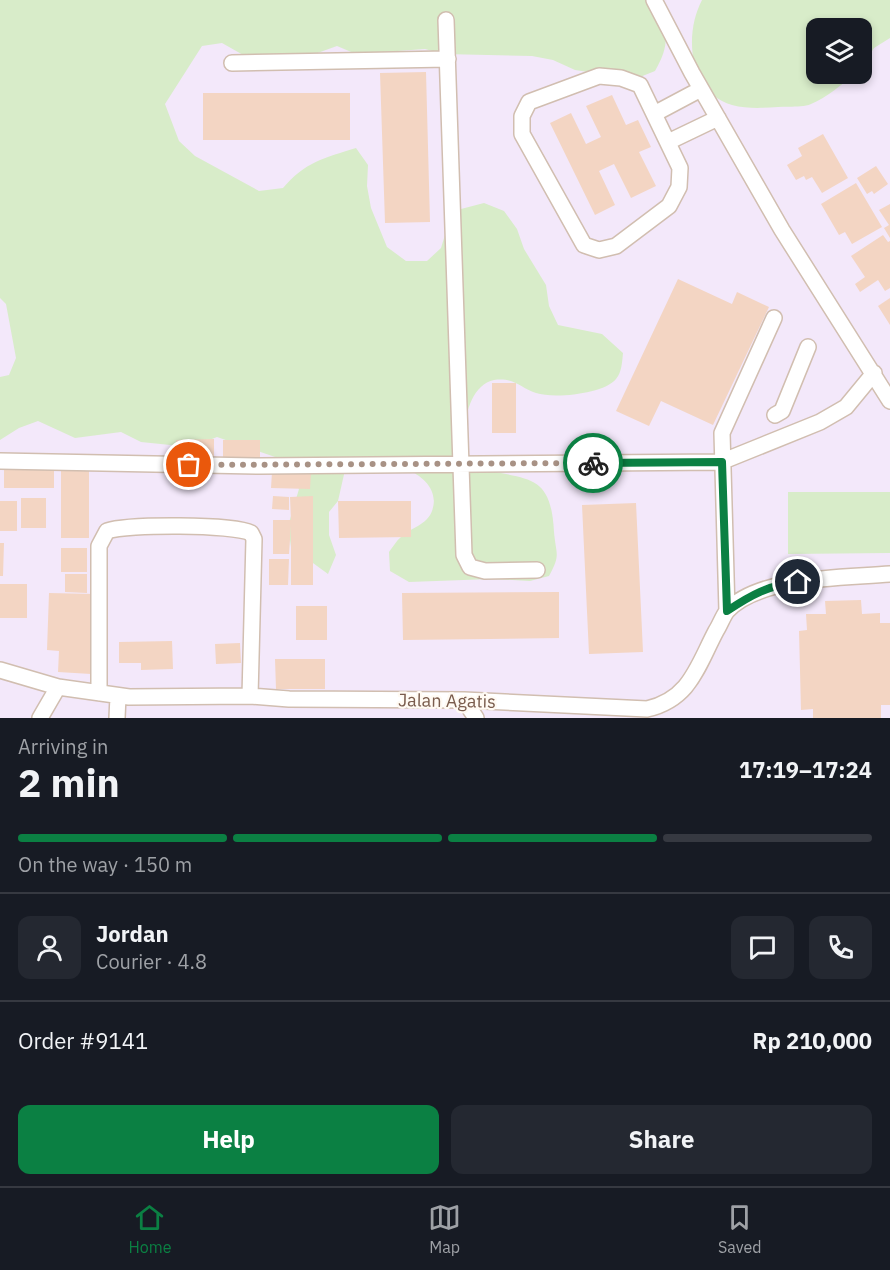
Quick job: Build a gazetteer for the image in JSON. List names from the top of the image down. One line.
{"streets":{"lane":["Jalan Agatis"]},"page":{"heading":["2 min","Arriving in","17:19–17:24"],"panel":["Jordan","Courier · 4.8","Order #9141","Rp 210,000"],"bar":"On the way · 150 m","buttons":["Help","Share"],"tabs":["Home","Map","Saved"]}}
